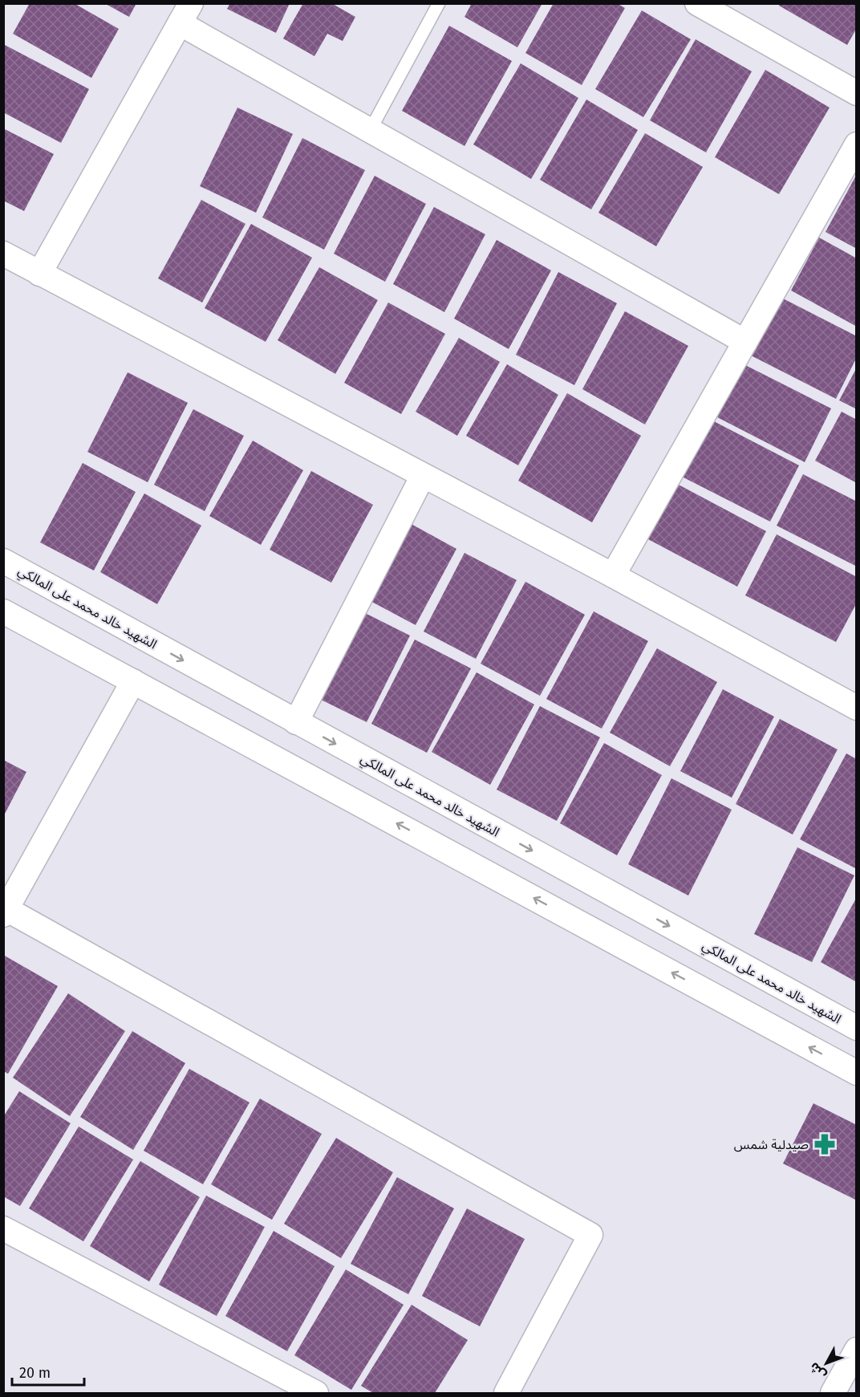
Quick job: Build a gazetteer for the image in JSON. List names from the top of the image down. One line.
{"streets":{"street":["الشهيد خالد محمد على المالكي"]},"places":{"pharmacy":["صيدلية شمس"]},"scale_bar":"20 m","north":"bottom left"}
